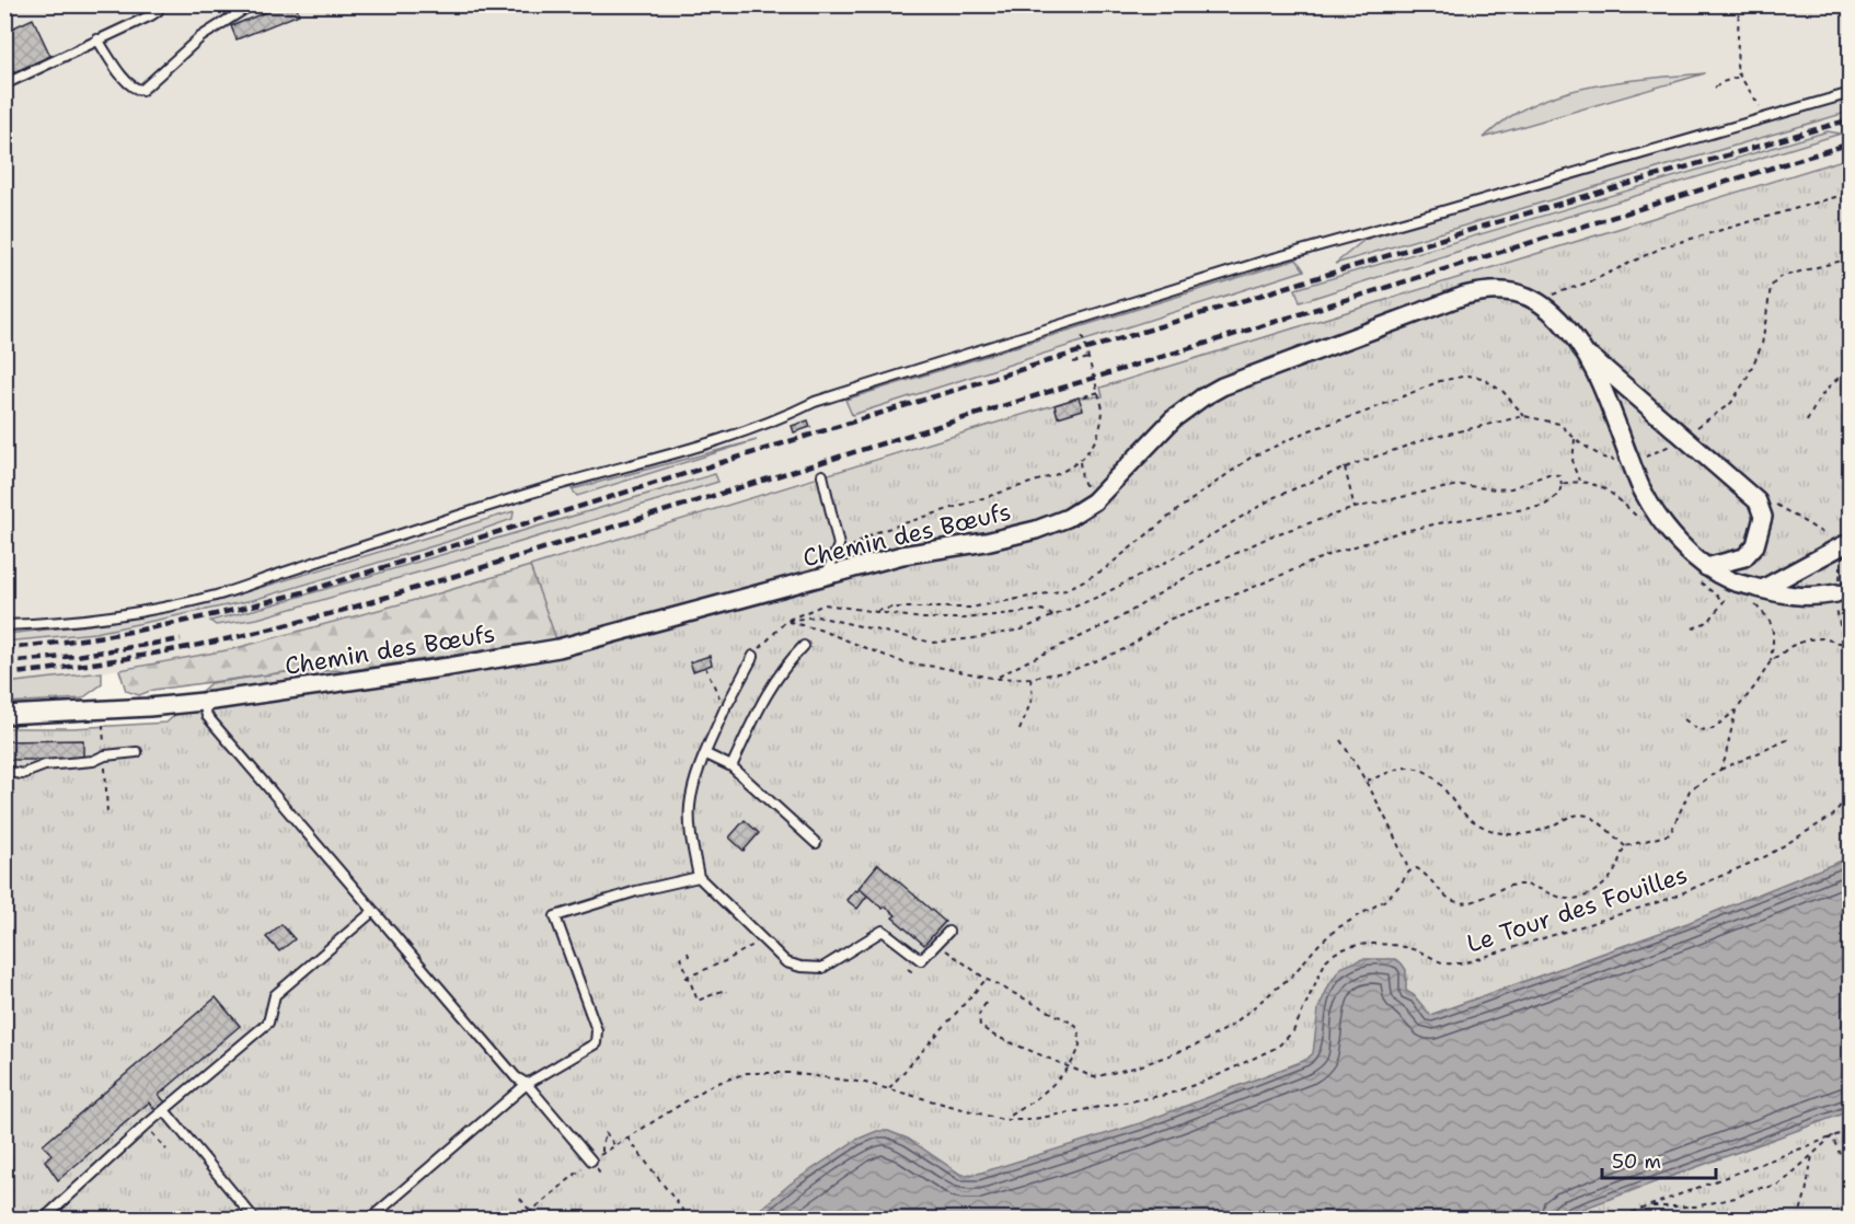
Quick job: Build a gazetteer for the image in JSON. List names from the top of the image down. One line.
{"streets":{"street":["Chemin des Bœufs"],"path":["Le Tour des Fouilles"]},"scale_bar":"50 m"}
